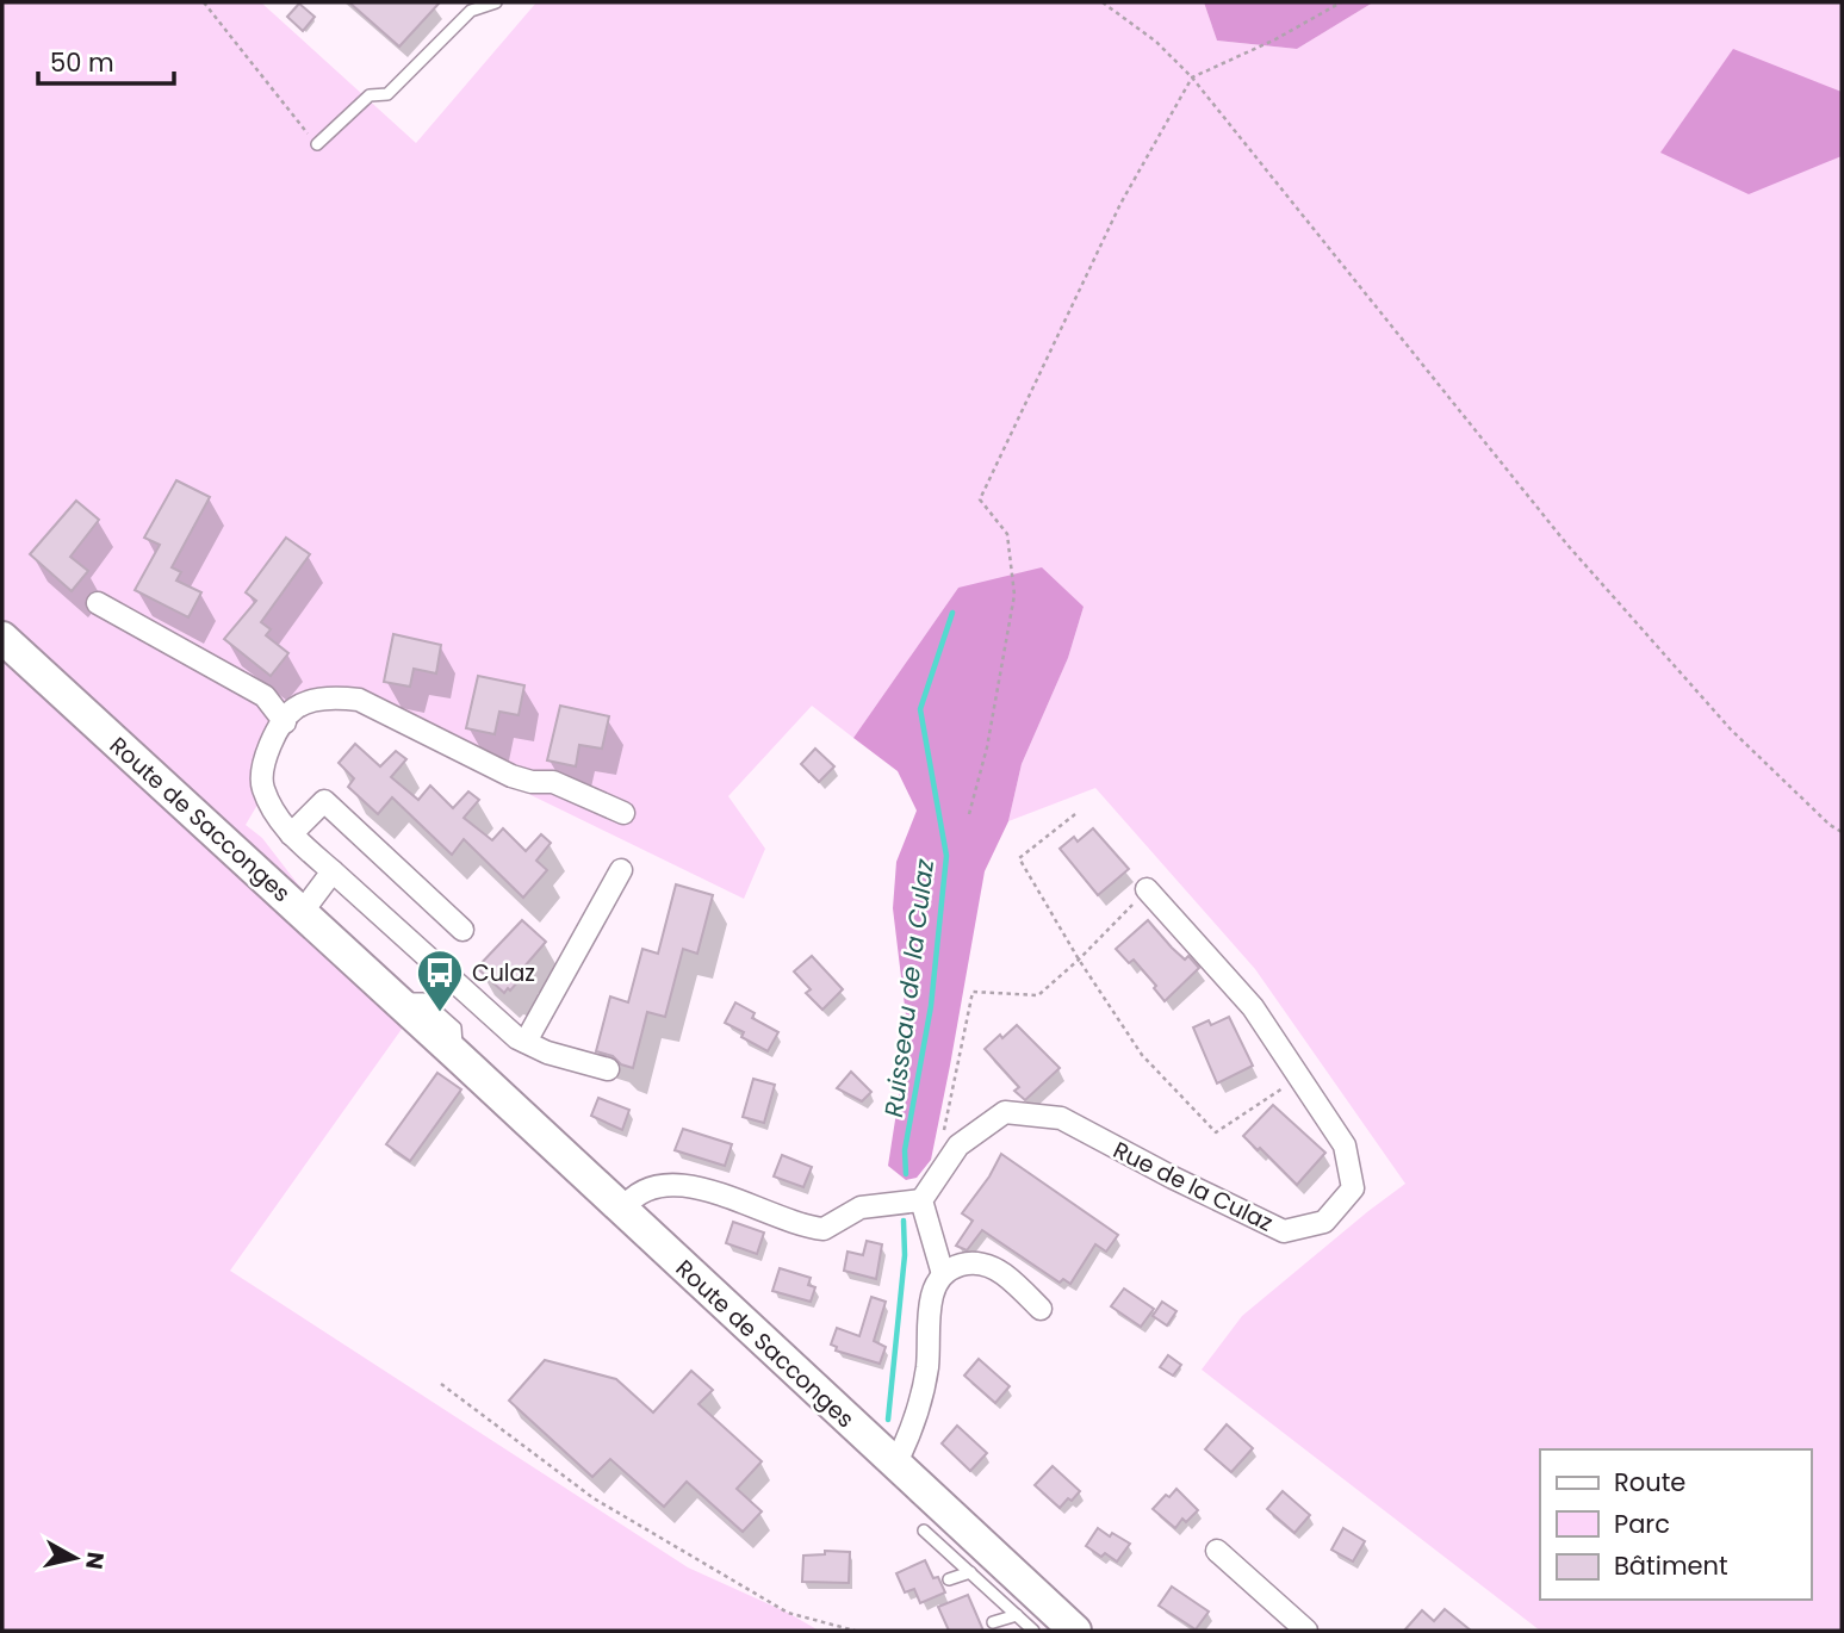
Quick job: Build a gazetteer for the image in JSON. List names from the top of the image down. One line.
{"streets":{"street":["Route de Sacconges","Rue de la Culaz"]},"water":["Ruisseau de la Culaz"],"places":{"bus stop":["Culaz"]},"legend":["Route","Parc","Bâtiment"],"scale_bar":"50 m","north":"right"}
